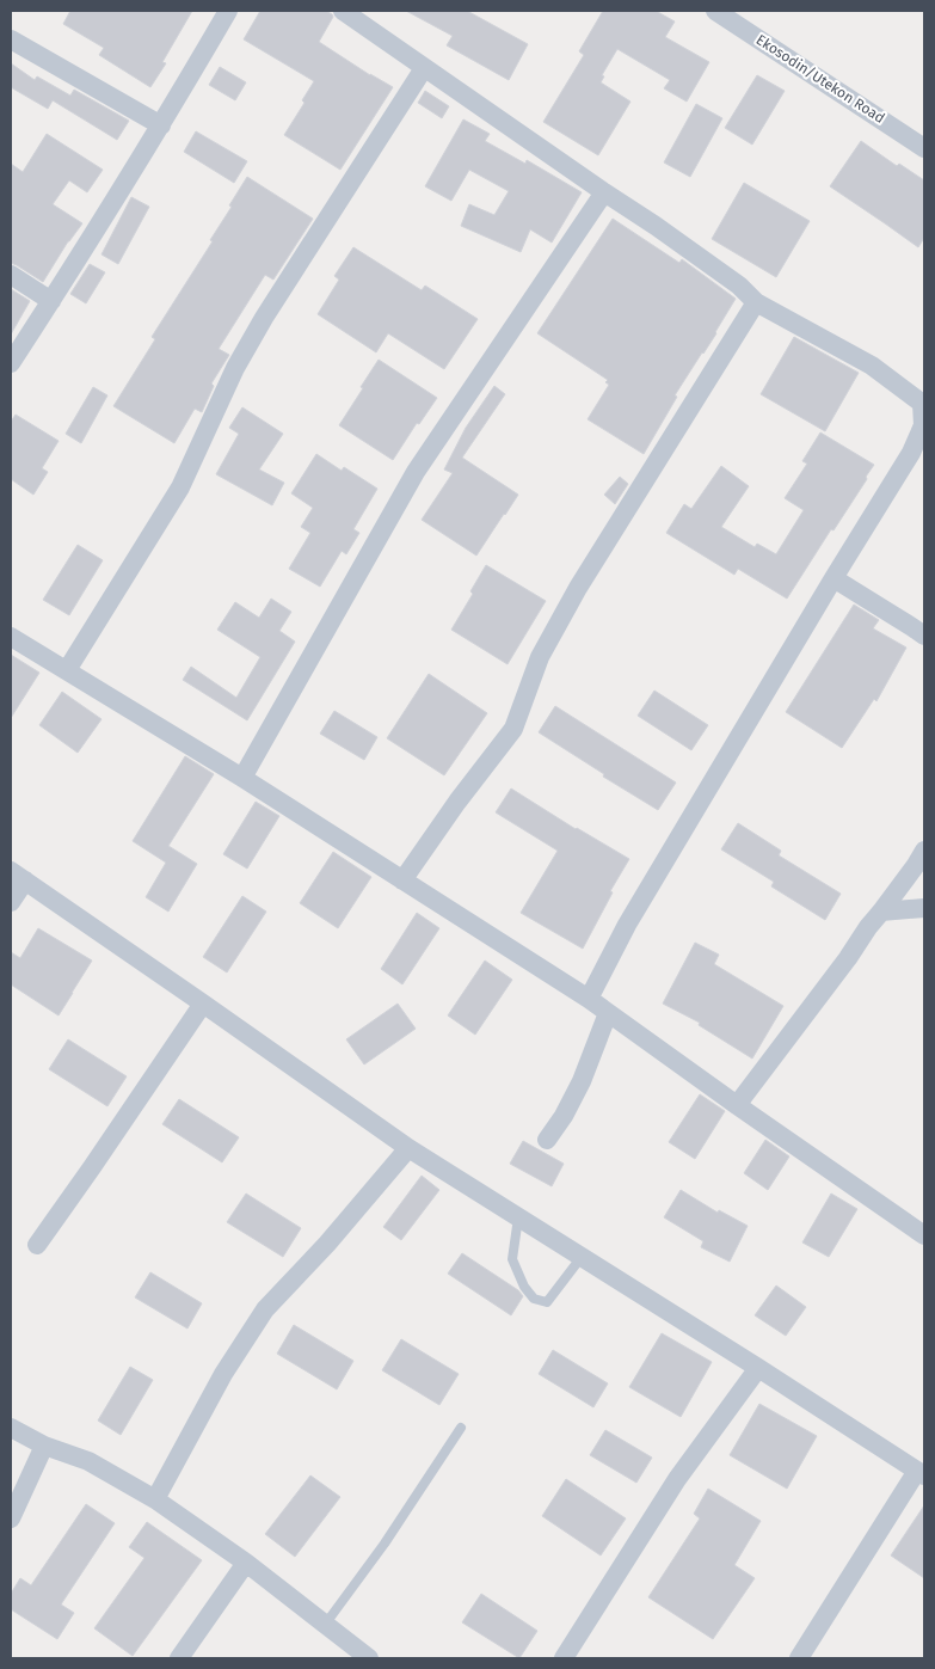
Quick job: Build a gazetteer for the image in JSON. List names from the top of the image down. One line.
{"streets":{"street":["Ekosodin/Utekon Road"]}}
